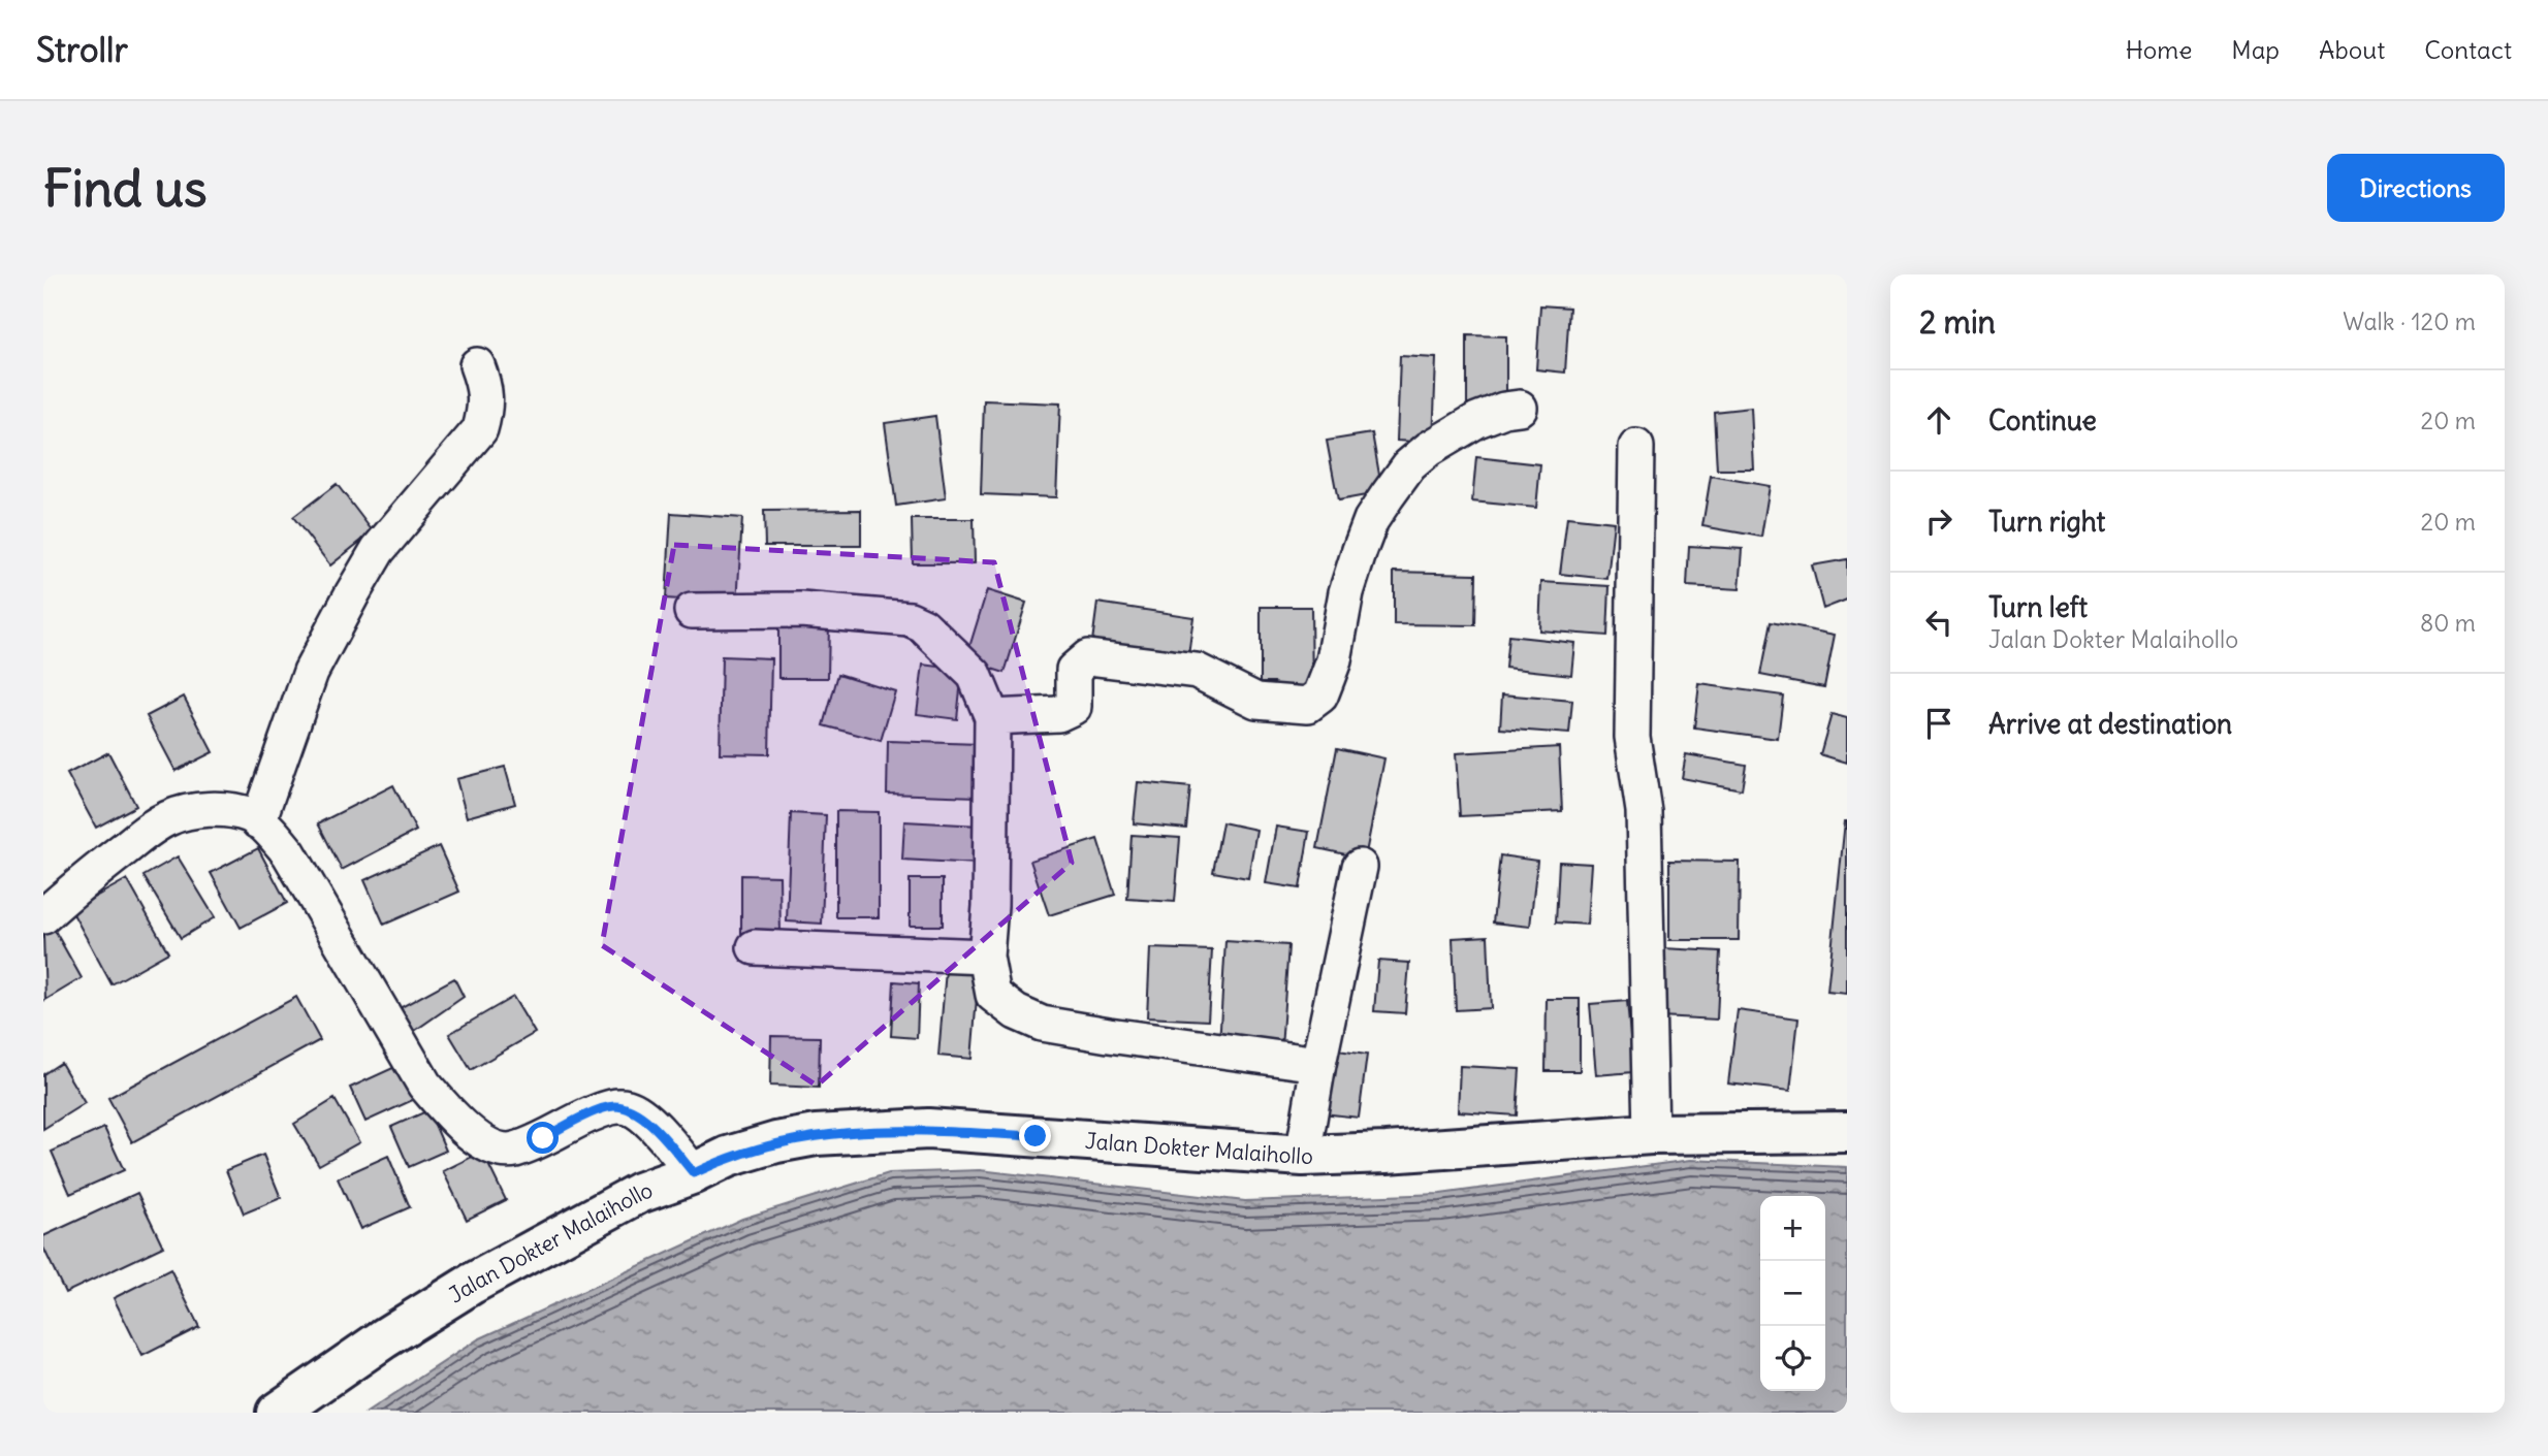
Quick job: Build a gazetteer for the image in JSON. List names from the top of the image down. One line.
{"streets":{"main road":["Jalan Dokter Malaihollo"]},"page":{"header":"Strollr","nav":["Home","Map","About","Contact"],"buttons":"Directions","title":"Find us","heading":["2 min","Walk · 120 m"],"list":[["Continue","20 m"],["Turn right","20 m"],["Turn left","Jalan Dokter Malaihollo","80 m"],"Arrive at destination"],"map_buttons":["+","−"]}}
